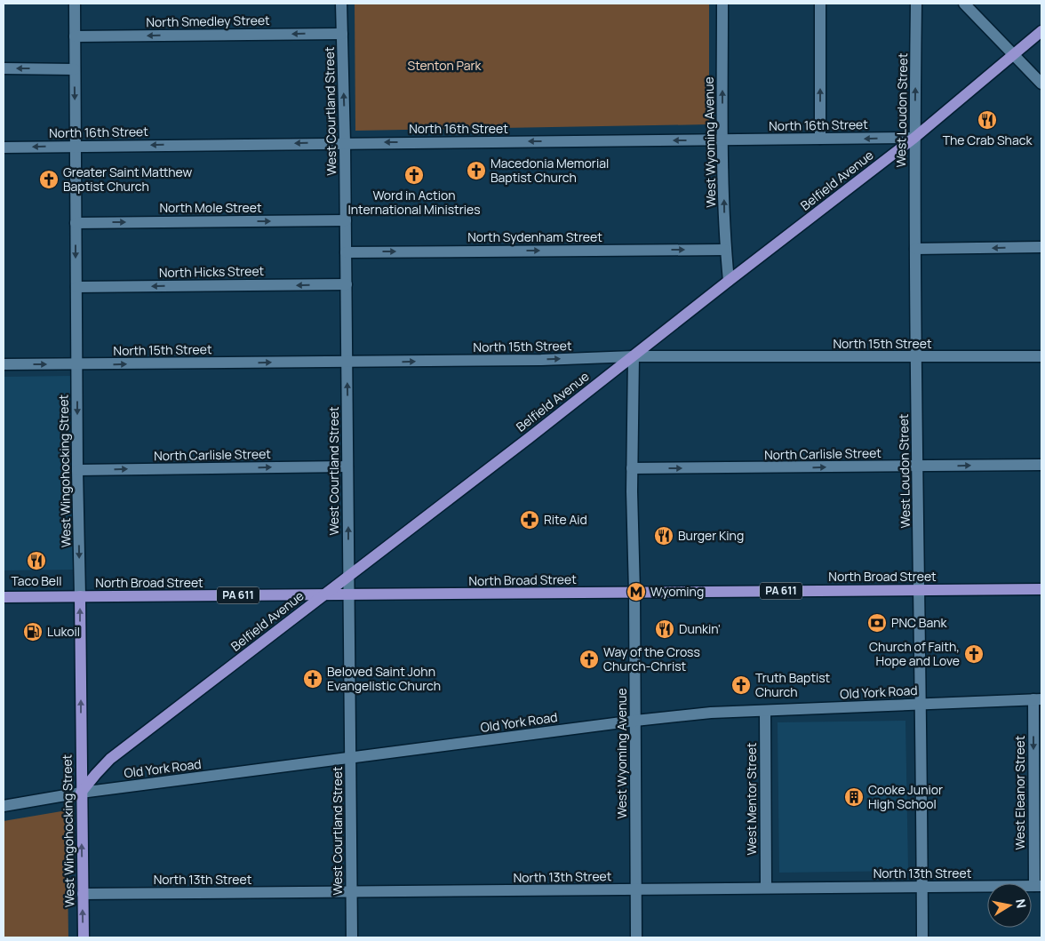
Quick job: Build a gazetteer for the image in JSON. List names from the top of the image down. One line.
{"streets":{"main road":["Belfield Avenue","West Wingohocking Street","North Broad Street","PA 611"],"street":["North Smedley Street","West Loudon Street","West Courtland Street","North 16th Street","West Wyoming Avenue","North Mole Street","North Sydenham Street","North Hicks Street","North 15th Street","North Carlisle Street","Old York Road","West Eleanor Street","West Mentor Street","North 13th Street"]},"crossings":[["North Smedley Street","West Courtland Street"],["North Smedley Street","West Wingohocking Street"],["West Loudon Street","North 16th Street"],["West Loudon Street","Belfield Avenue"],["West Loudon Street","North 15th Street"],["West Loudon Street","North Carlisle Street"],["West Loudon Street","North Broad Street"],["West Loudon Street","Old York Road"],["West Loudon Street","North 13th Street"],["West Courtland Street","North 16th Street"],["West Courtland Street","Belfield Avenue"],["West Courtland Street","North Mole Street"],["West Courtland Street","North Sydenham Street"],["West Courtland Street","North Hicks Street"],["West Courtland Street","North 15th Street"],["West Courtland Street","North Carlisle Street"],["West Courtland Street","North Broad Street"],["West Courtland Street","Old York Road"],["West Courtland Street","North 13th Street"],["North 16th Street","West Wyoming Avenue"],["North 16th Street","Belfield Avenue"],["North 16th Street","West Wingohocking Street"],["West Wyoming Avenue","Belfield Avenue"],["West Wyoming Avenue","North Sydenham Street"],["West Wyoming Avenue","North 15th Street"],["West Wyoming Avenue","North Carlisle Street"],["West Wyoming Avenue","North Broad Street"],["West Wyoming Avenue","Old York Road"],["West Wyoming Avenue","North 13th Street"],["Belfield Avenue","North 15th Street"],["Belfield Avenue","West Wingohocking Street"],["Belfield Avenue","North Broad Street"],["Belfield Avenue","Old York Road"],["North Mole Street","West Wingohocking Street"],["North Hicks Street","West Wingohocking Street"],["North 15th Street","West Wingohocking Street"],["North Carlisle Street","West Wingohocking Street"],["West Wingohocking Street","North Broad Street"],["West Wingohocking Street","Old York Road"],["West Wingohocking Street","North 13th Street"],["Old York Road","West Eleanor Street"],["Old York Road","West Mentor Street"],["West Eleanor Street","North 13th Street"],["West Mentor Street","North 13th Street"]],"one_way":["North Smedley Street","North 16th Street","North Mole Street","North Sydenham Street","North Hicks Street","North 15th Street","North Carlisle Street","West Eleanor Street"],"parks":["Stenton Park"],"places":{"restaurant":["The Crab Shack","Burger King","Taco Bell","Dunkin'"],"church":["Macedonia Memorial Baptist Church","Word in Action International Ministries","Greater Saint Matthew Baptist Church","Church of Faith, Hope and Love","Way of the Cross Church-Christ","Beloved Saint John Evangelistic Church","Truth Baptist Church"],"pharmacy":["Rite Aid"],"metro station":["Wyoming"],"bank":["PNC Bank"],"fuel station":["Lukoil"],"building":["Cooke Junior High School"]},"north":"right"}
